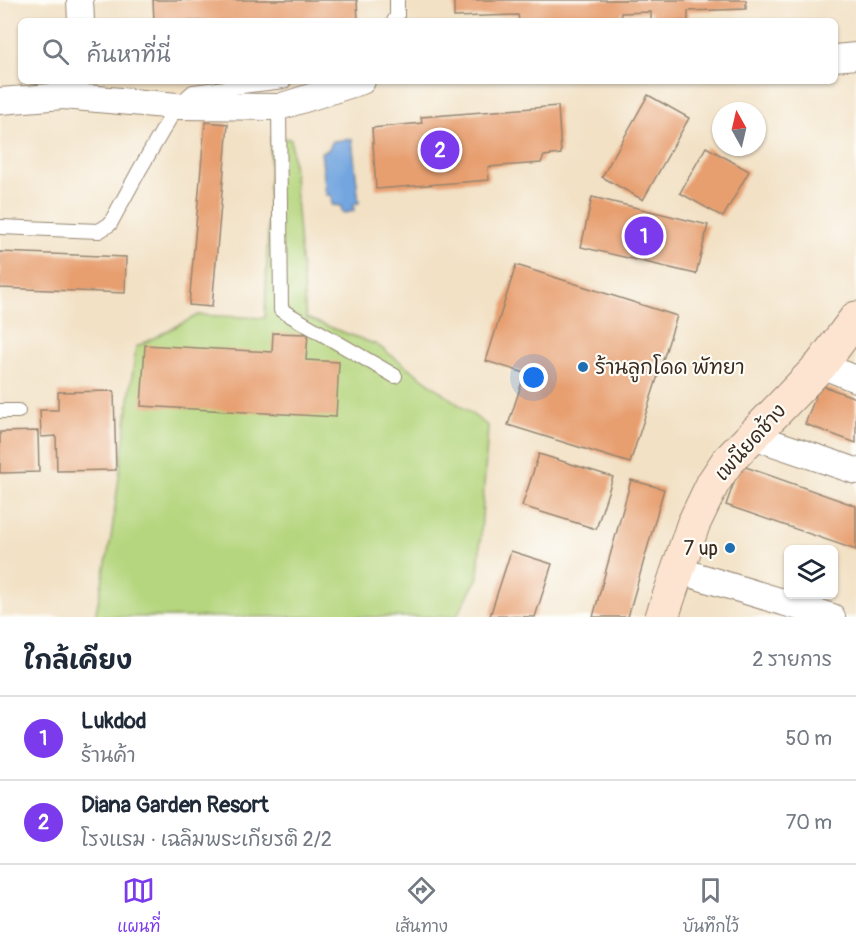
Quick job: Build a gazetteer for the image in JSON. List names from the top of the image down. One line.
{"streets":{"street":["เพนียดช้าง"]},"places":["ร้านลูกโดด พัทยา","7 up"],"north":"top","page":{"search":"ค้นหาที่นี่","pins":["2","1"],"heading":["ใกล้เคียง","2 รายการ"],"list":[{"mark":"1","name":"Lukdod","note":"ร้านค้า","value":"50 m"},{"mark":"2","name":"Diana Garden Resort","note":"โรงแรม · เฉลิมพระเกียรติ 2/2","value":"70 m"}],"nav":["แผนที่","เส้นทาง","บันทึกไว้"]}}
